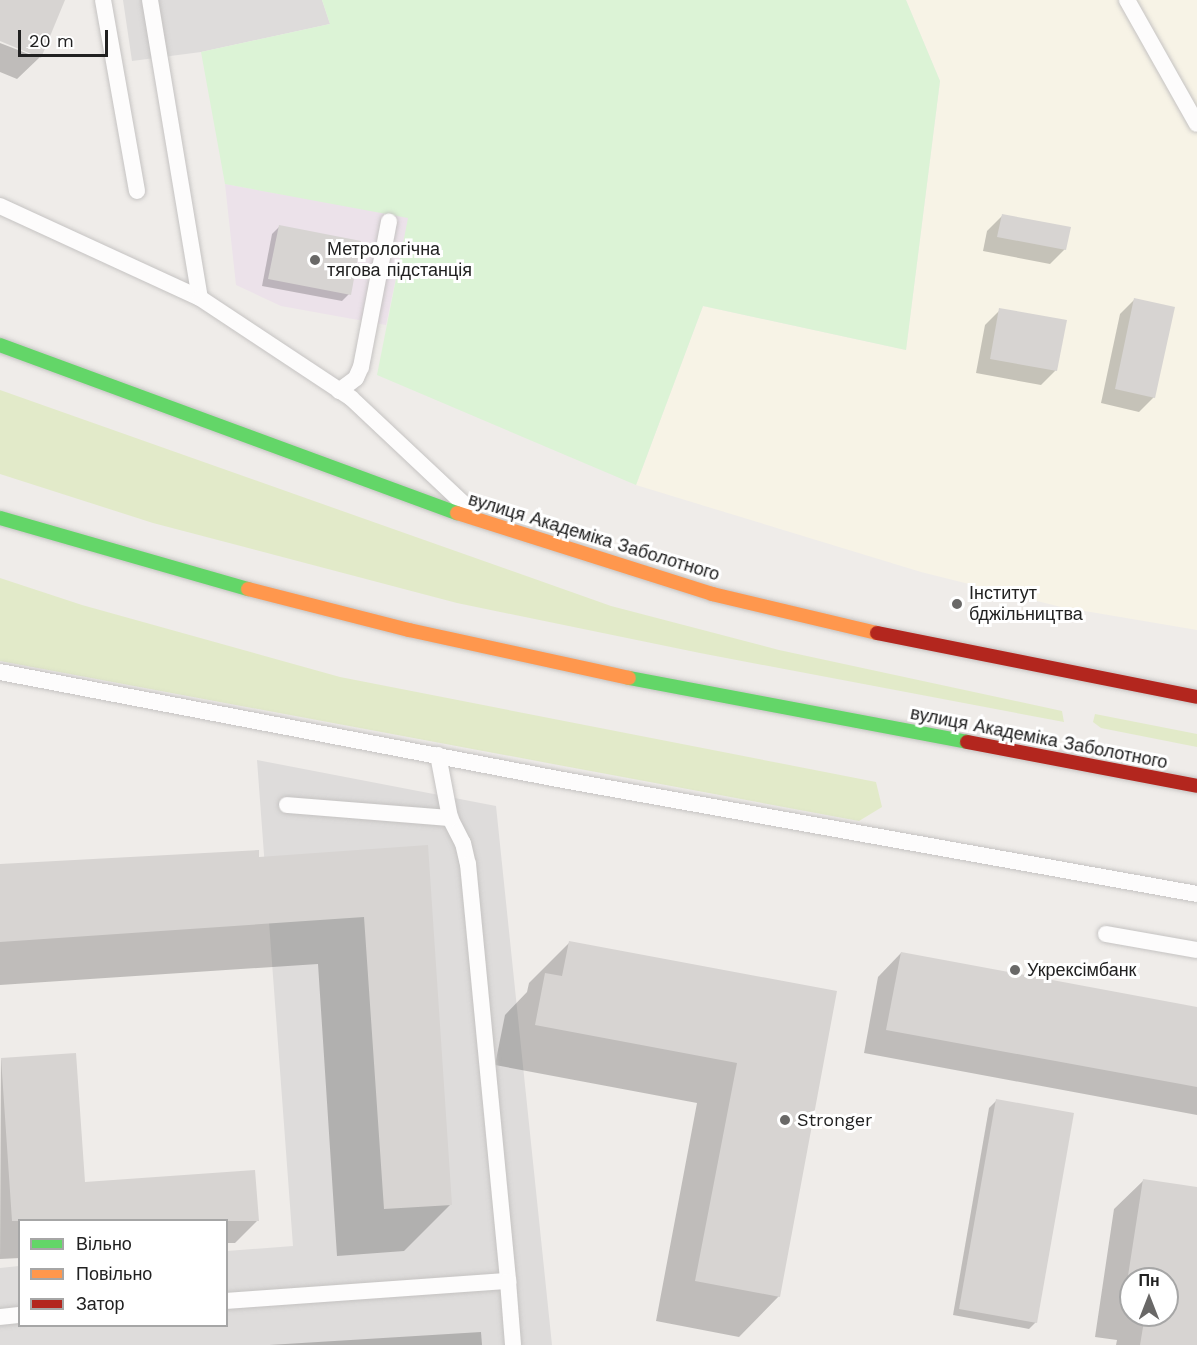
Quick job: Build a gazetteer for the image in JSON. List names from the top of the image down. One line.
{"streets":{"highway":["вулиця Академіка Заболотного"]},"places":["Метрологічна тягова підстанція","Інститут бджільництва","Укрексімбанк","Stronger"],"legend":["Вільно","Повільно","Затор"],"scale_bar":"20 m","north":"top"}
